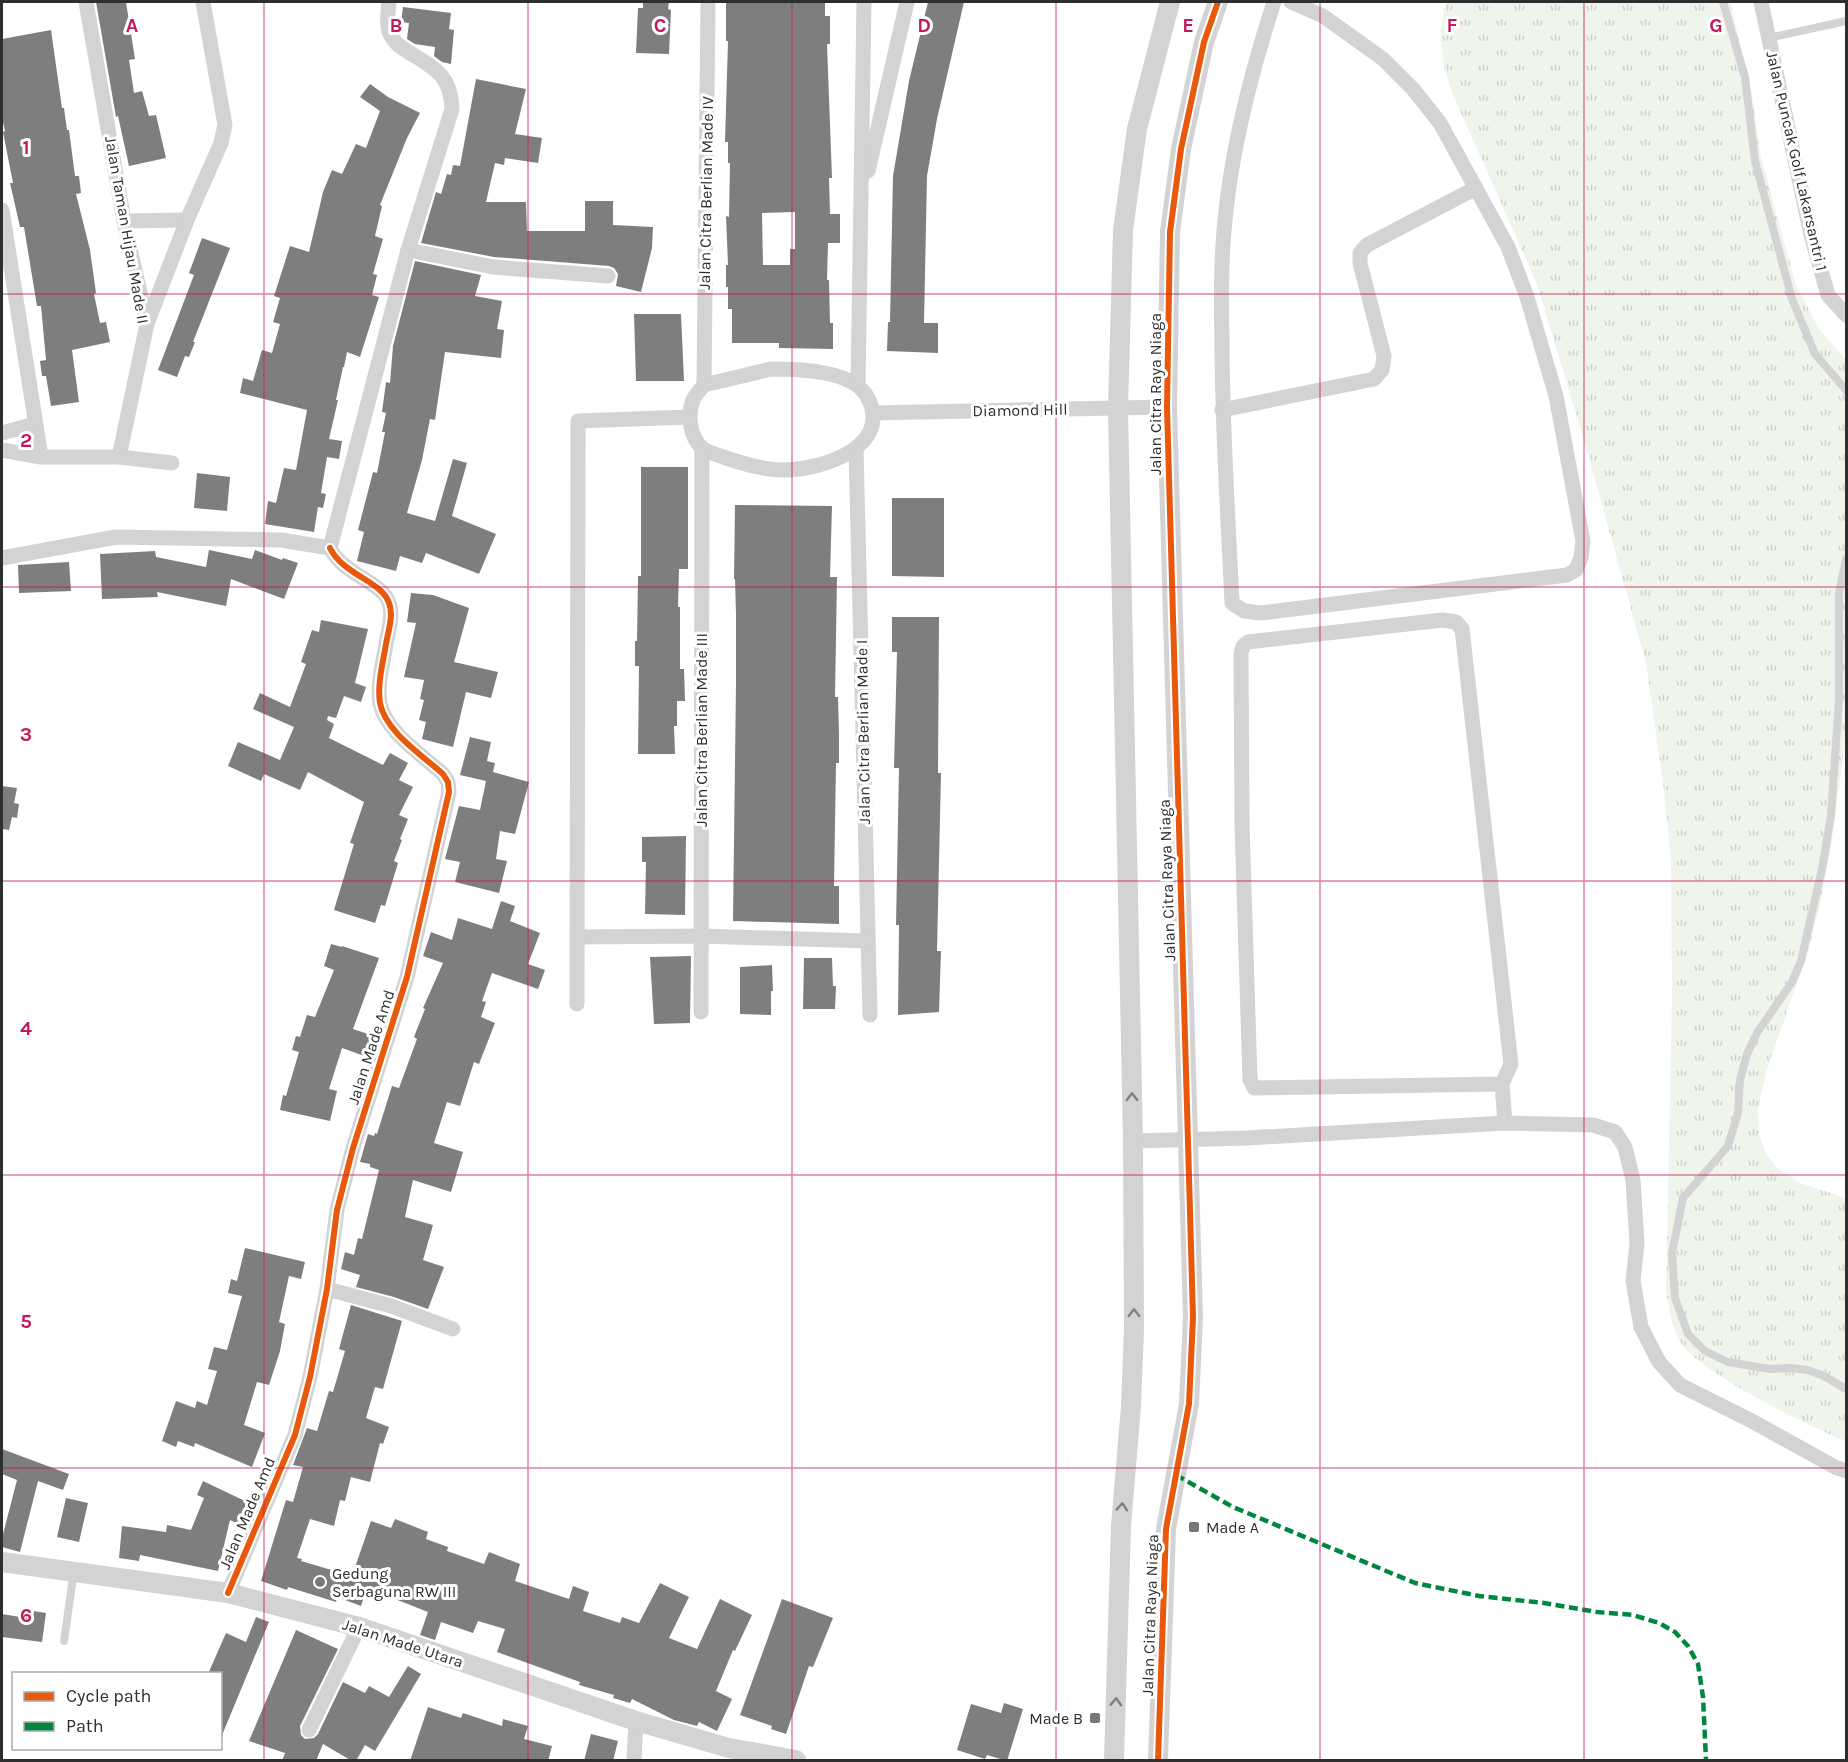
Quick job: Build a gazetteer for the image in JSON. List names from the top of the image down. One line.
{"streets":{"street":["Jalan Puncak Golf Lakarsantri 1","Jalan Citra Berlian Made IV","Jalan Taman Hijau Made II","Jalan Citra Raya Niaga","Diamond Hill","Jalan Citra Berlian Made III","Jalan Citra Berlian Made I","Jalan Made Amd","Jalan Made Utara"]},"crossings":[["Jalan Citra Raya Niaga","Diamond Hill"],["Jalan Made Amd","Jalan Made Utara"]],"places":{"transit":["Made A","Made B"],"other":["Gedung Serbaguna RW III"]},"legend":["Cycle path","Path"],"grid":{"columns":["A","B","C","D","E","F","G"],"rows":["1","2","3","4","5","6"]}}
